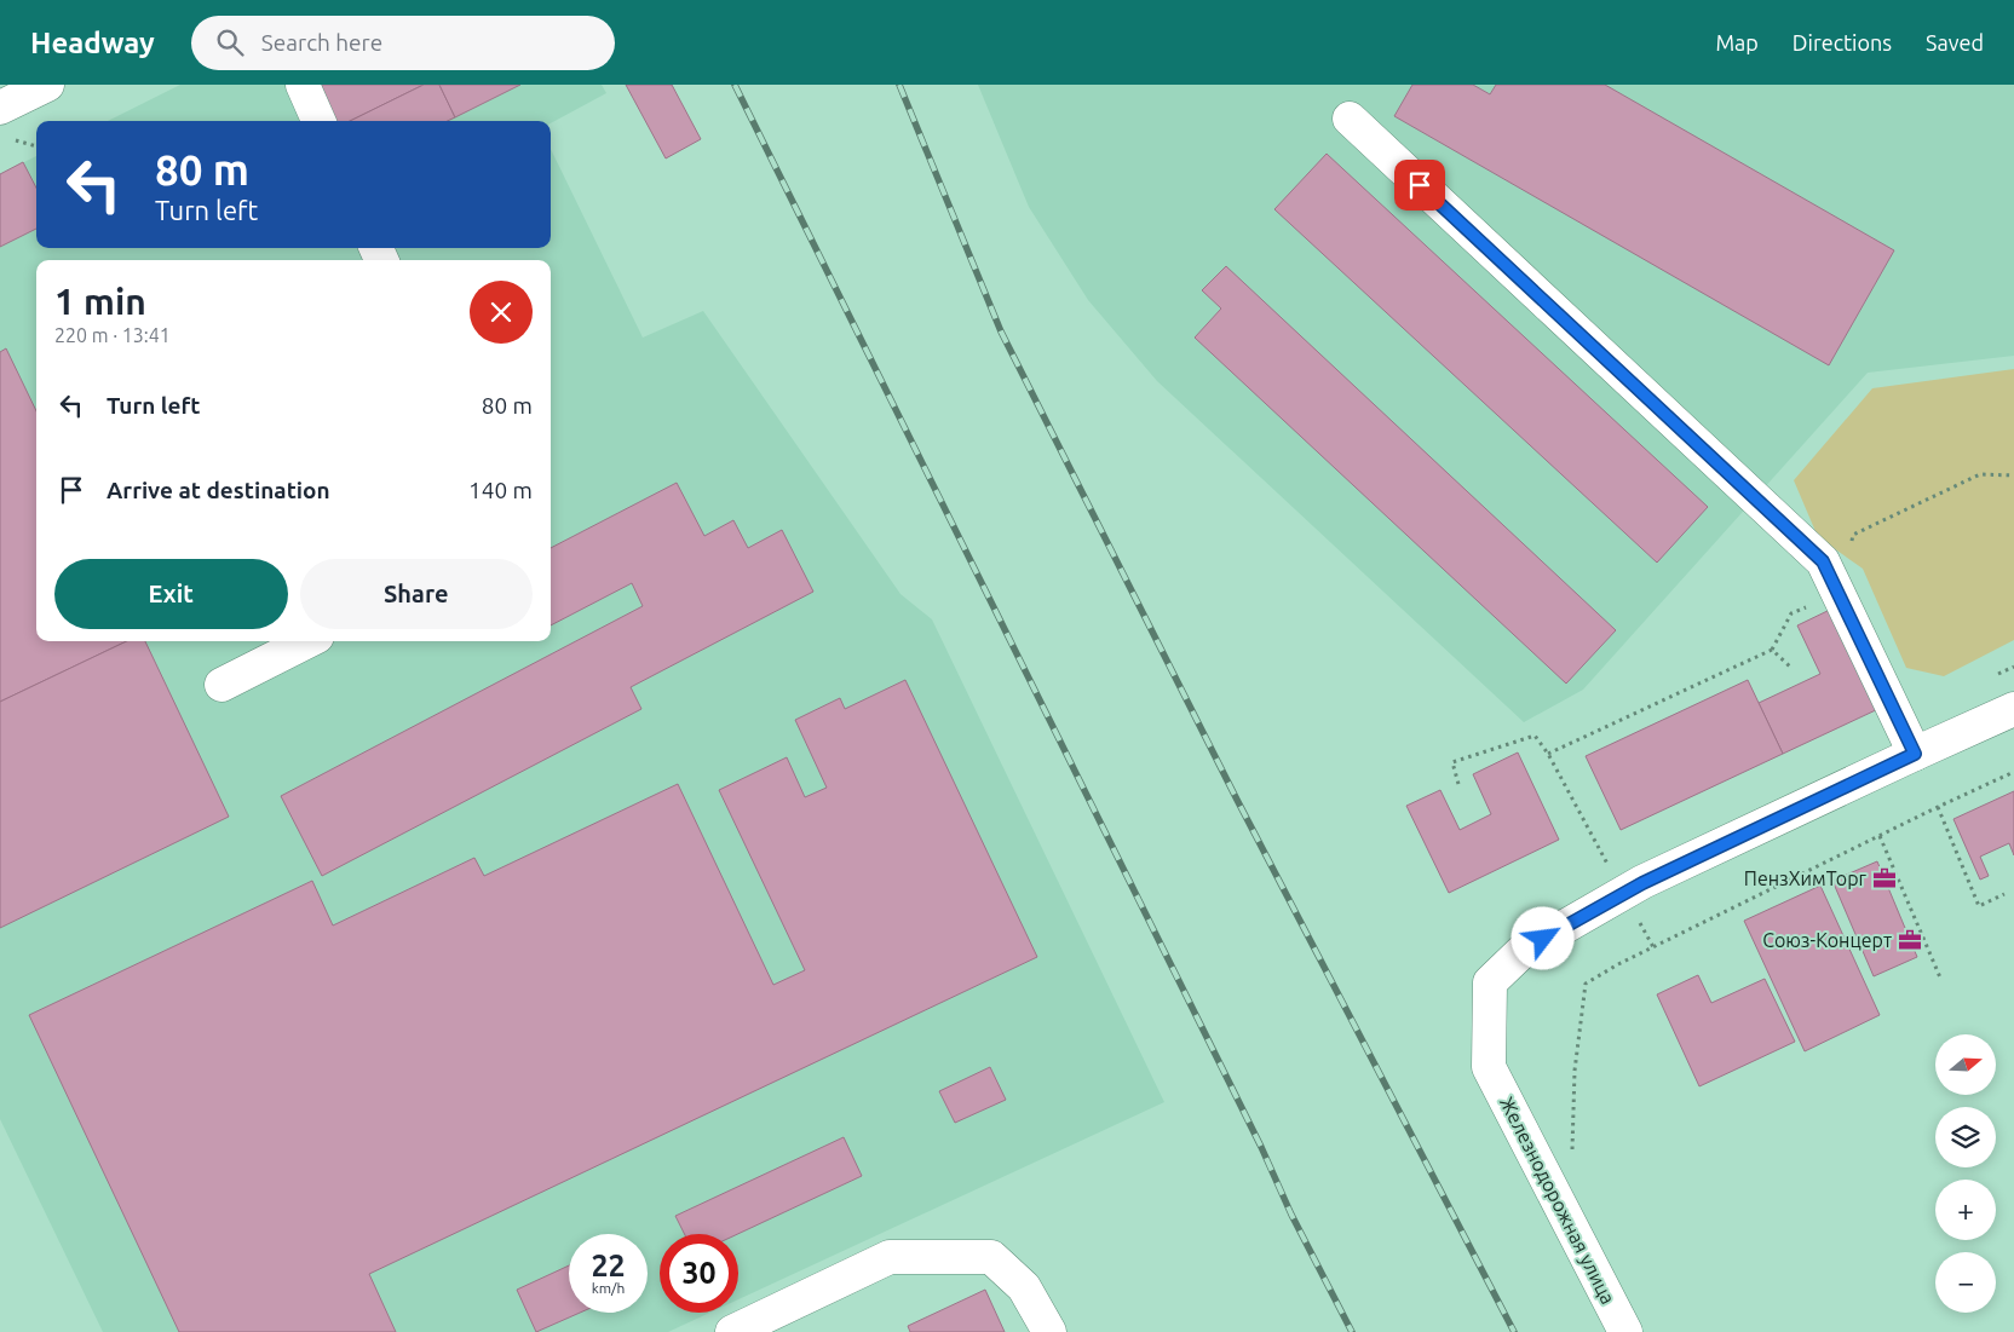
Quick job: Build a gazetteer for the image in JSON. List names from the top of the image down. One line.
{"streets":{"street":["Железнодорожная улица"]},"places":{"office":["ПензХимТорг","Союз-Концерт"]},"north":"right","page":{"header":"Headway","search":"Search here","nav":["Map","Directions","Saved"],"turn":["80 m","Turn left"],"heading":["1 min","220 m · 13:41"],"list":[{"name":"Turn left","value":"80 m"},{"name":"Arrive at destination","value":"140 m"}],"buttons":["Exit","Share"],"map_buttons":["+","−"],"speed":"22 km/h","limit":"30"}}
